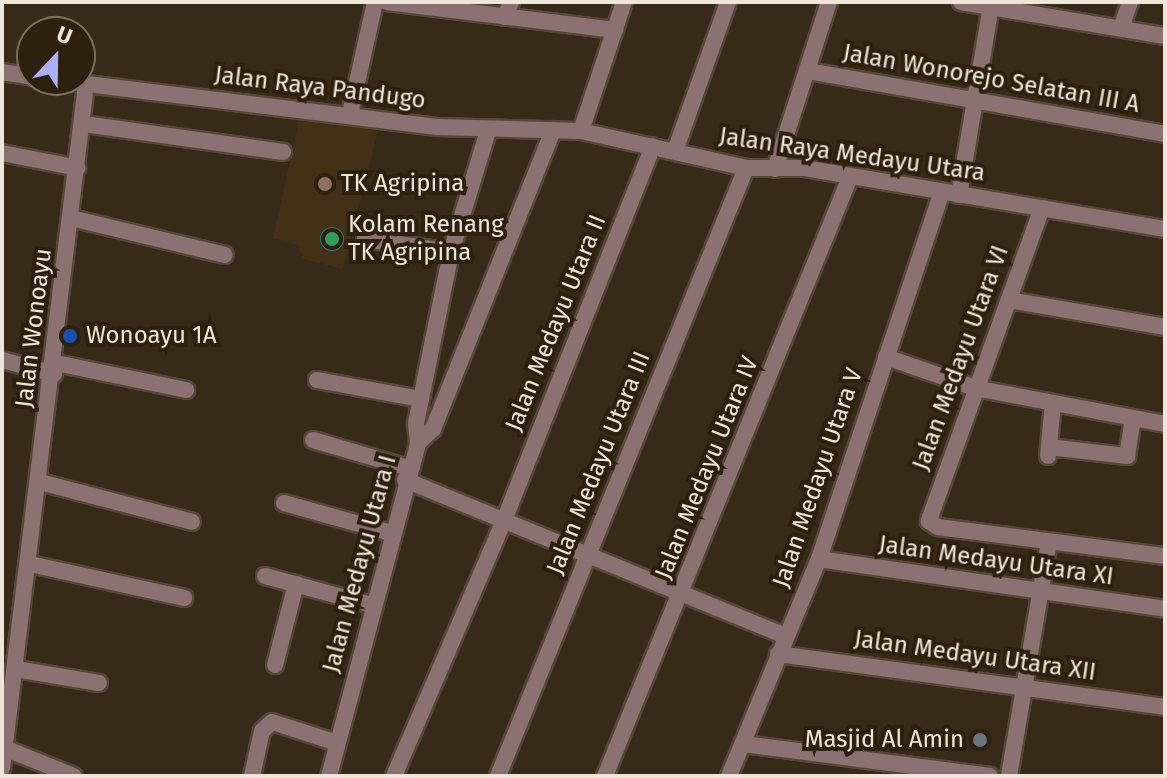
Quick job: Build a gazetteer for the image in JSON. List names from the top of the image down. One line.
{"streets":{"street":["Jalan Wonorejo Selatan III A","Jalan Raya Pandugo","Jalan Raya Medayu Utara","Jalan Medayu Utara II","Jalan Wonoayu","Jalan Medayu Utara VI","Jalan Medayu Utara III","Jalan Medayu Utara IV","Jalan Medayu Utara V","Jalan Medayu Utara XI","Jalan Medayu Utara I","Jalan Medayu Utara XII"]},"crossings":[["Jalan Wonorejo Selatan III A","Jalan Medayu Utara V"],["Jalan Raya Pandugo","Jalan Raya Medayu Utara"],["Jalan Raya Pandugo","Jalan Medayu Utara I"],["Jalan Raya Medayu Utara","Jalan Medayu Utara II"],["Jalan Raya Medayu Utara","Jalan Medayu Utara VI"],["Jalan Raya Medayu Utara","Jalan Medayu Utara III"],["Jalan Raya Medayu Utara","Jalan Medayu Utara IV"],["Jalan Raya Medayu Utara","Jalan Medayu Utara V"],["Jalan Medayu Utara V","Jalan Medayu Utara XI"],["Jalan Medayu Utara V","Jalan Medayu Utara XII"]],"places":["TK Agripina","Kolam Renang TK Agripina","Wonoayu 1A","Masjid Al Amin"],"north":"top"}
